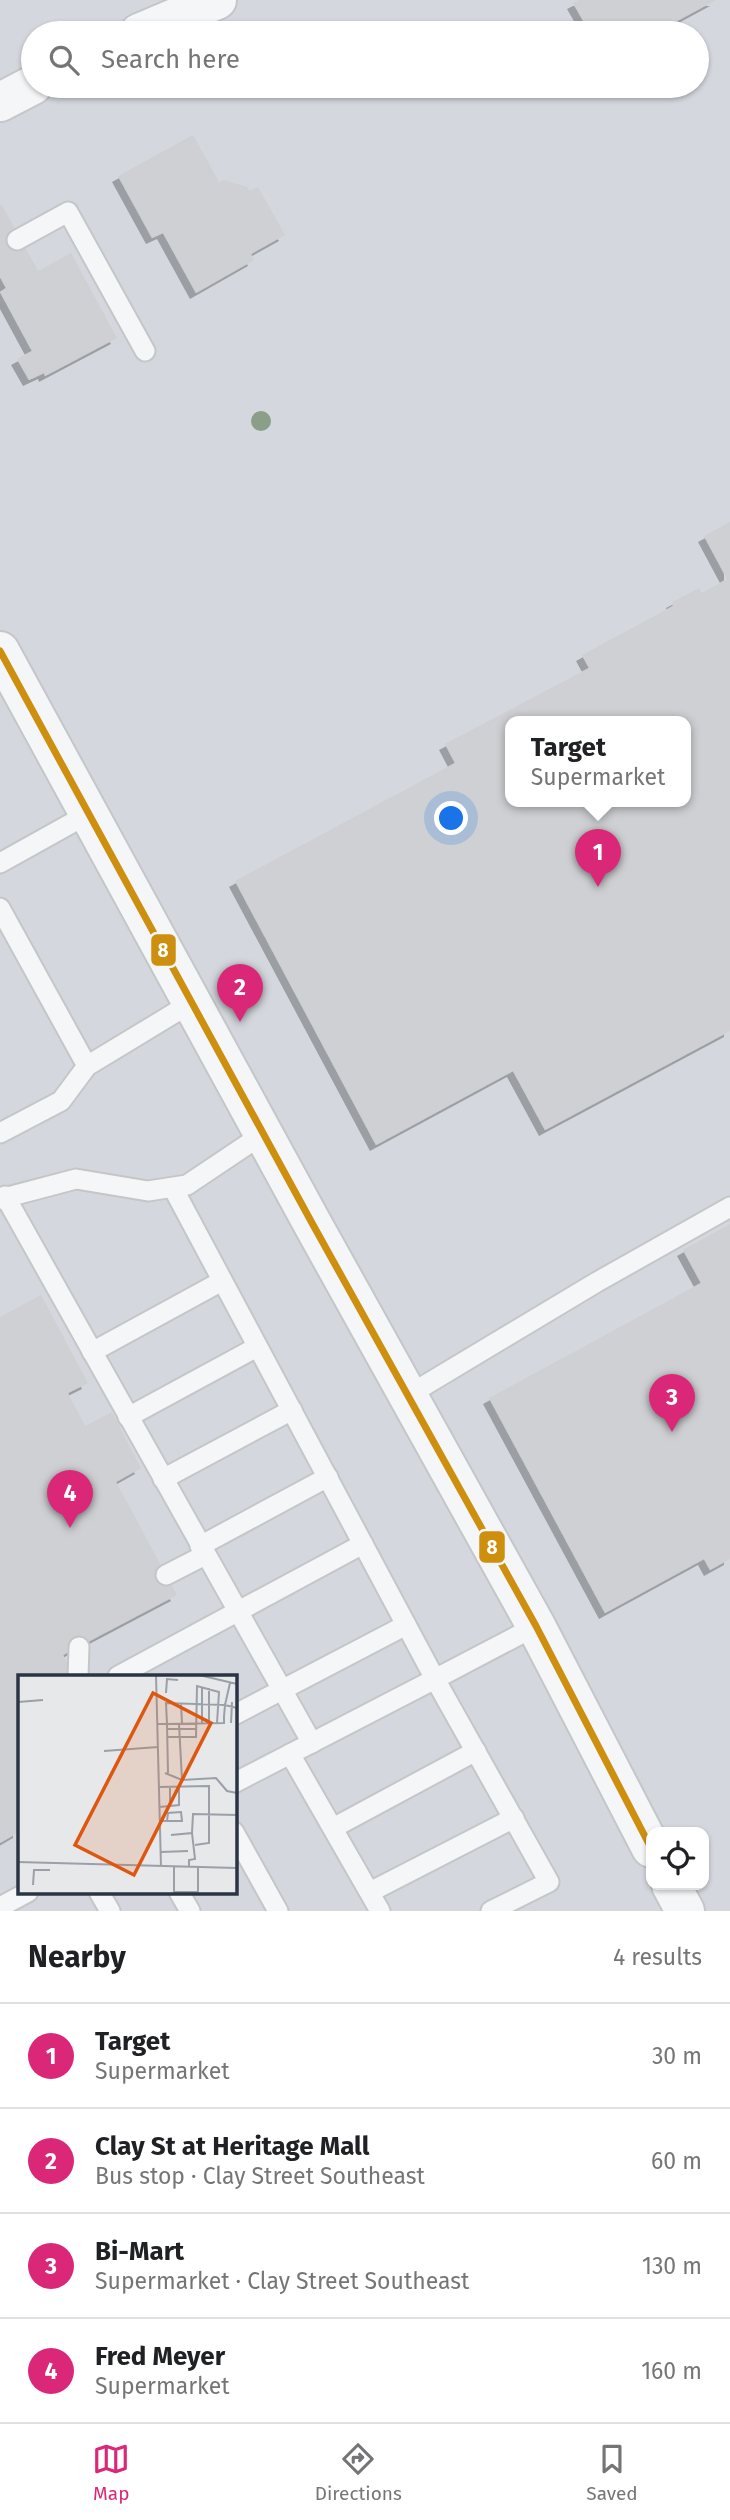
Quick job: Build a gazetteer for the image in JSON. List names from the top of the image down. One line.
{"lines":["transit line 8"],"page":{"search":"Search here","popup":["Target","Supermarket"],"pins":["1","2","3","4"],"heading":["Nearby","4 results"],"list":[{"mark":"1","name":"Target","note":"Supermarket","value":"30 m"},{"mark":"2","name":"Clay St at Heritage Mall","note":"Bus stop · Clay Street Southeast","value":"60 m"},{"mark":"3","name":"Bi-Mart","note":"Supermarket · Clay Street Southeast","value":"130 m"},{"mark":"4","name":"Fred Meyer","note":"Supermarket","value":"160 m"}],"nav":["Map","Directions","Saved"]}}
